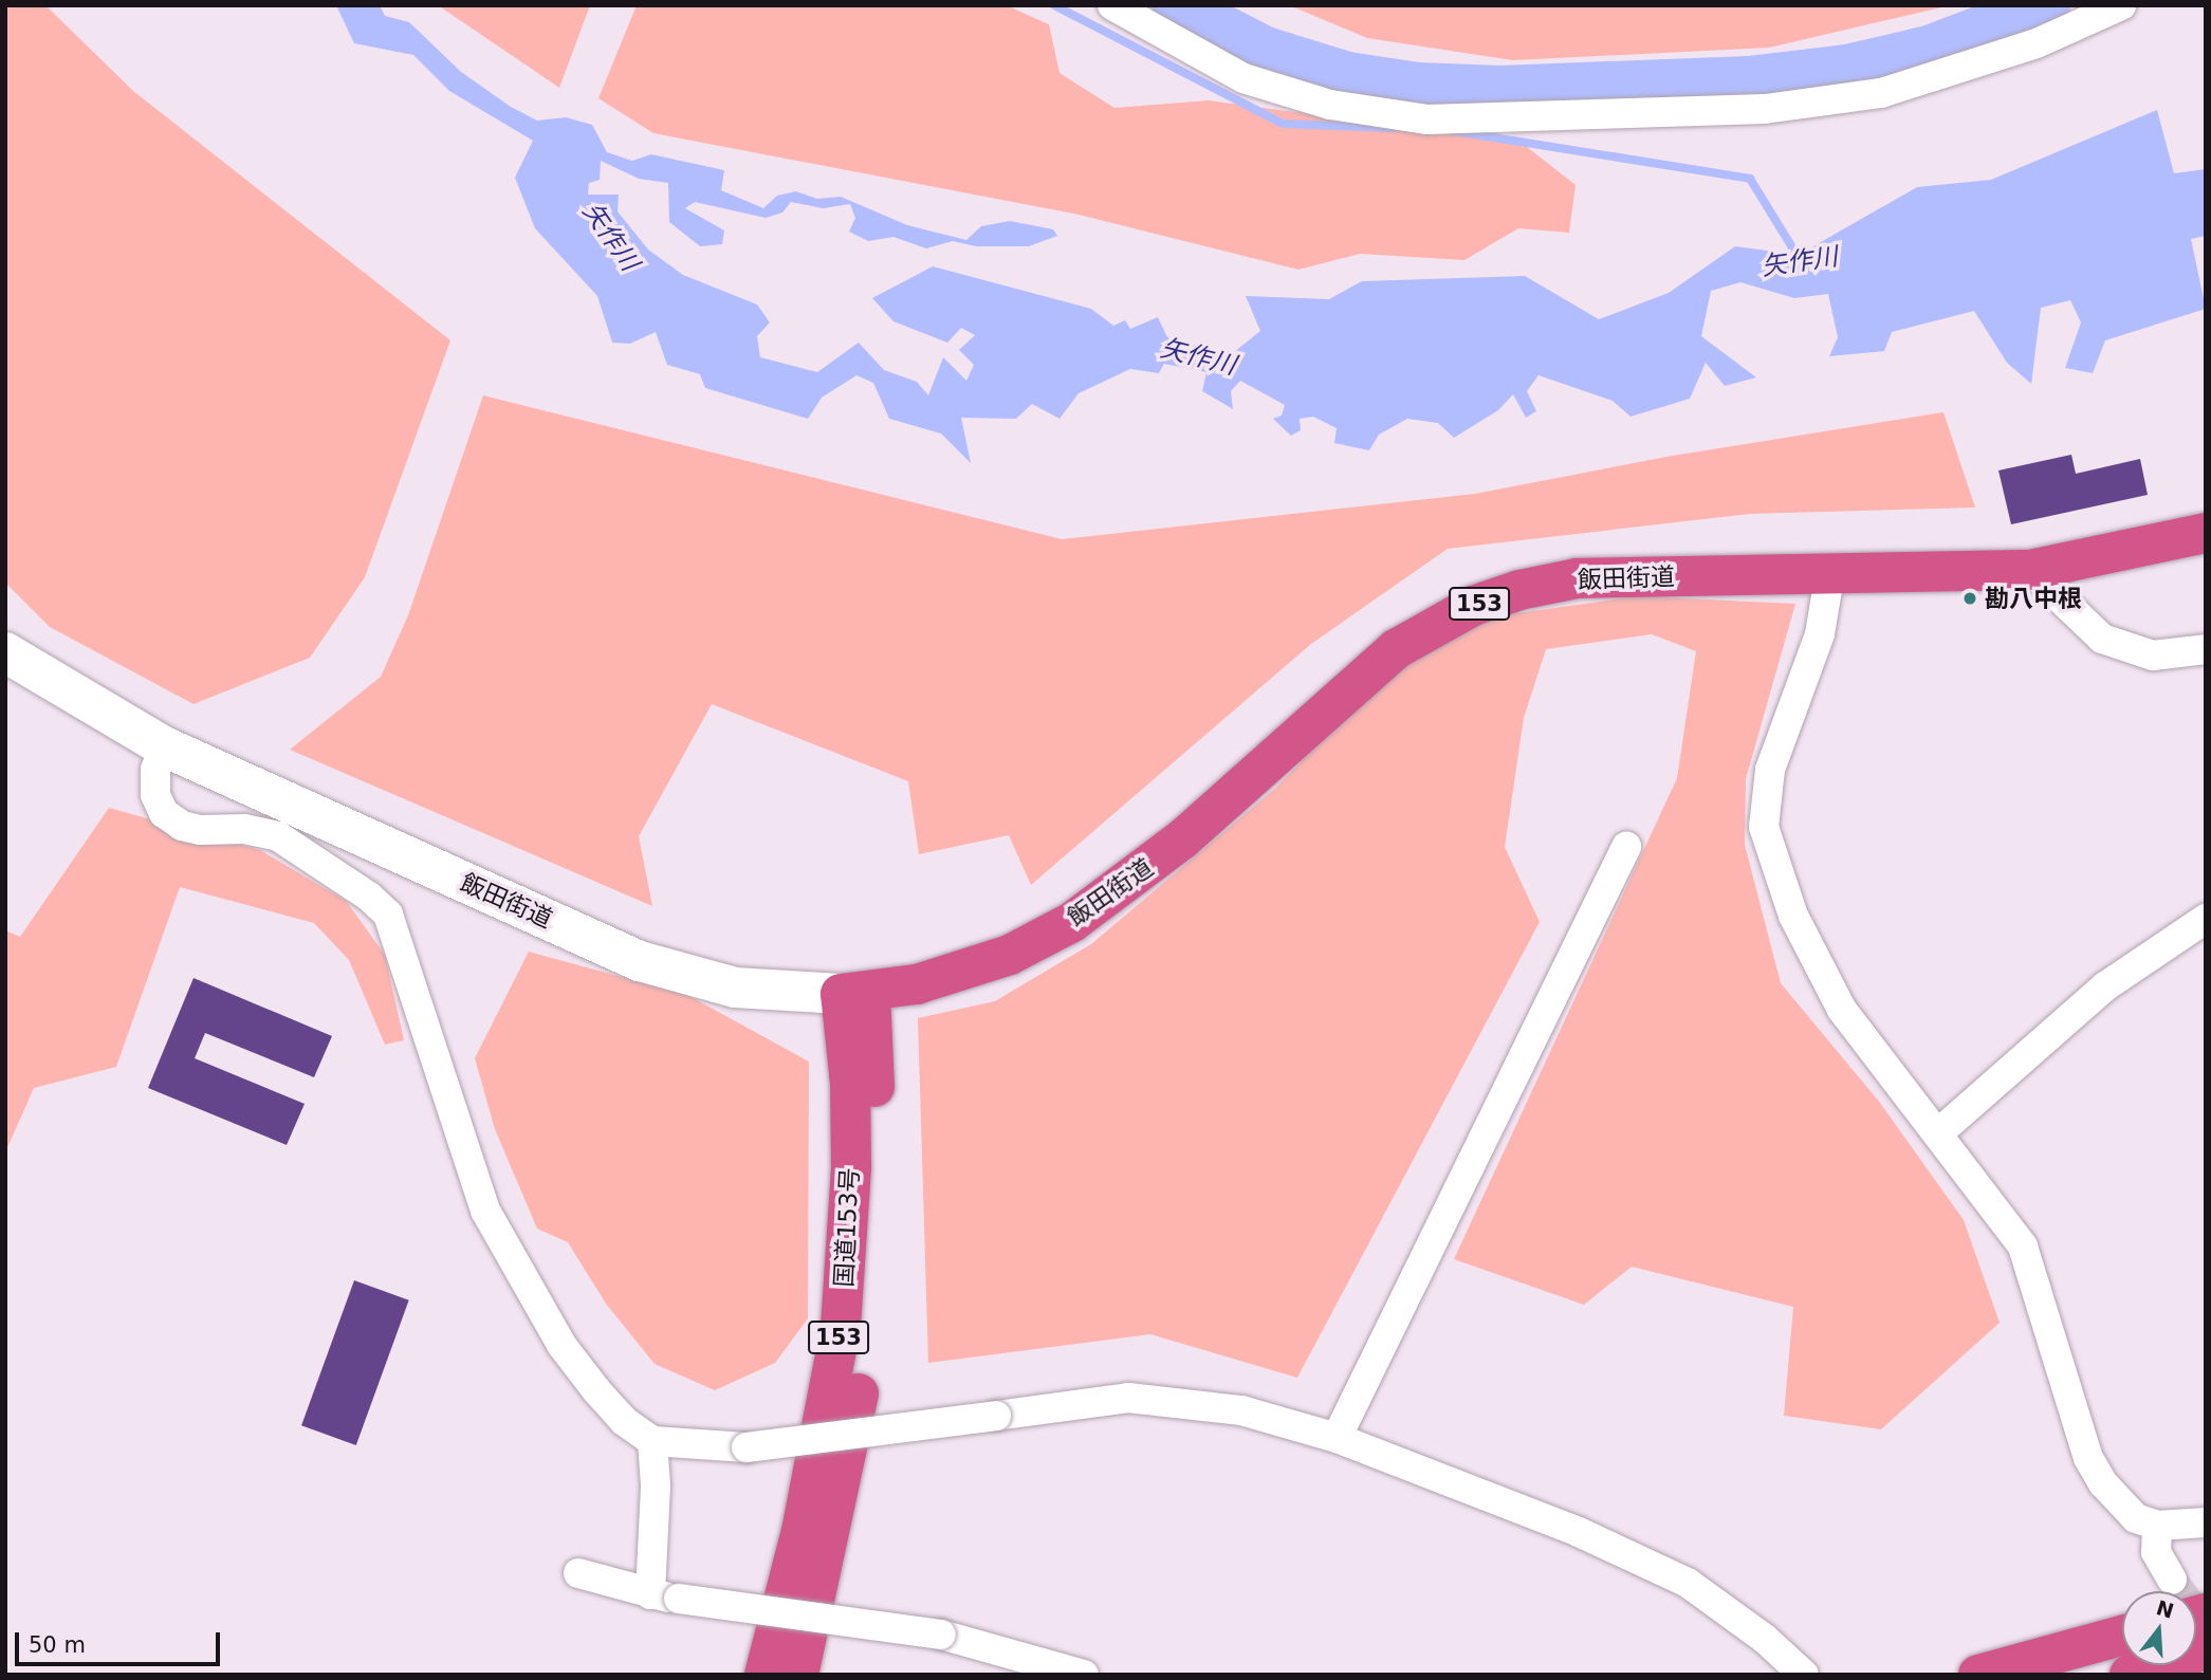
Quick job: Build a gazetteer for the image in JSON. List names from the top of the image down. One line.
{"streets":{"highway":["飯田街道","153","国道153号"]},"crossings":[["飯田街道","国道153号"]],"water":["矢作川"],"places":["勘八中根"],"scale_bar":"50 m","north":"top"}
